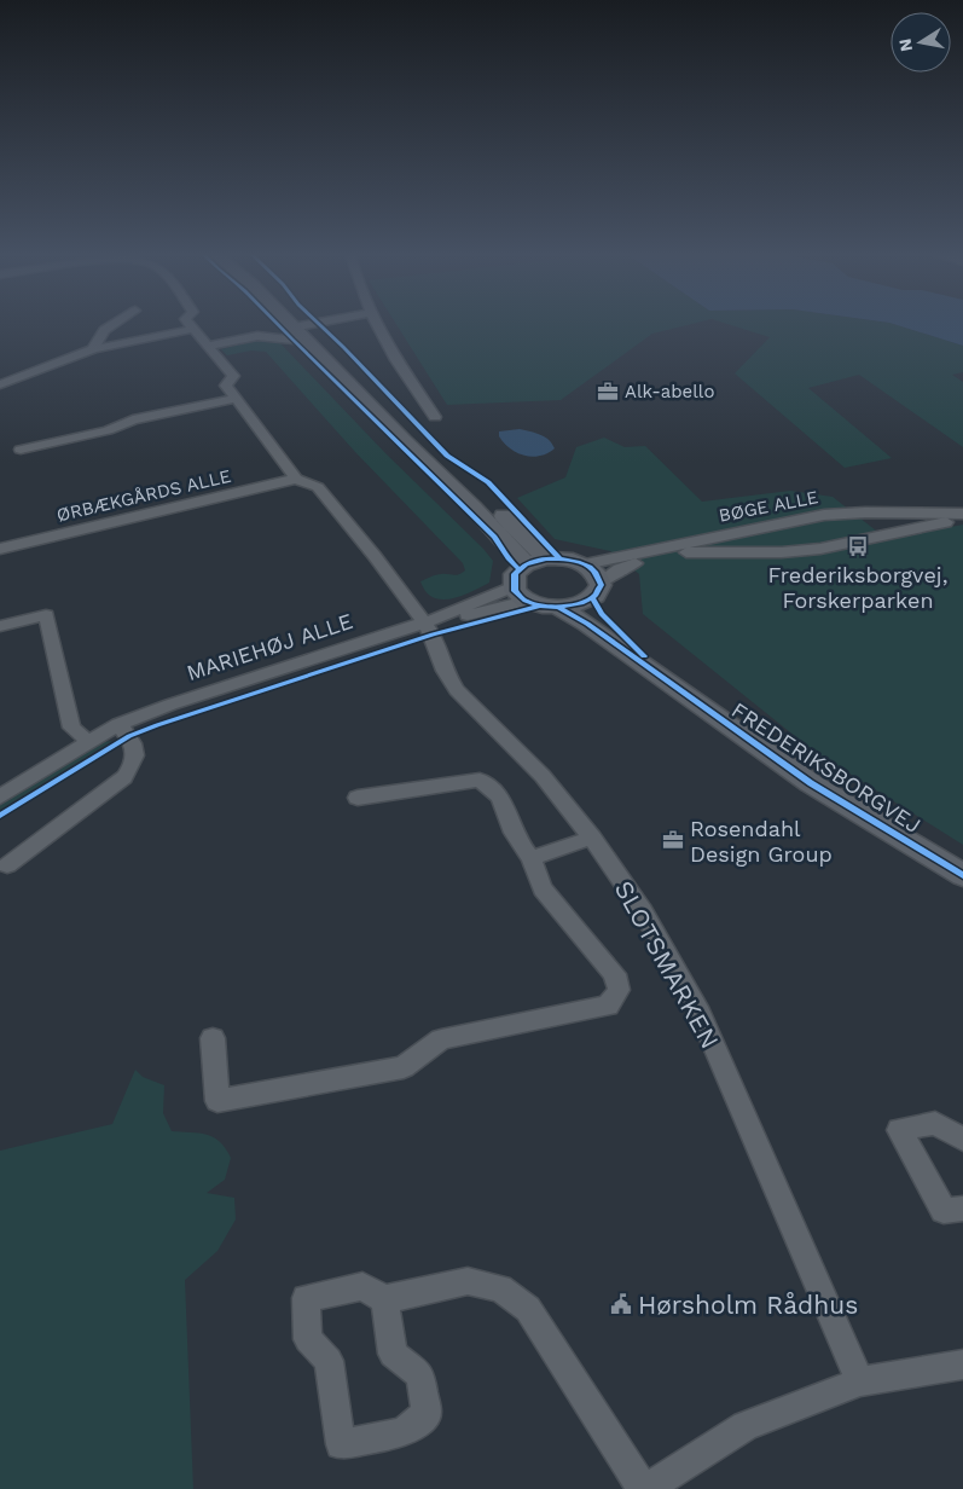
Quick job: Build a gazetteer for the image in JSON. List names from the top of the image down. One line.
{"streets":{"main road":["FREDERIKSBORGVEJ"],"street":["ØRBÆKGÅRDS ALLE","BØGE ALLE","MARIEHØJ ALLE","SLOTSMARKEN"]},"crossings":[["BØGE ALLE","MARIEHØJ ALLE"],["BØGE ALLE","FREDERIKSBORGVEJ"],["MARIEHØJ ALLE","FREDERIKSBORGVEJ"],["MARIEHØJ ALLE","SLOTSMARKEN"]],"places":{"office":["Alk-abello","Rosendahl Design Group"],"bus stop":["Frederiksborgvej, Forskerparken"],"public building":["Hørsholm Rådhus"]},"north":"left"}
